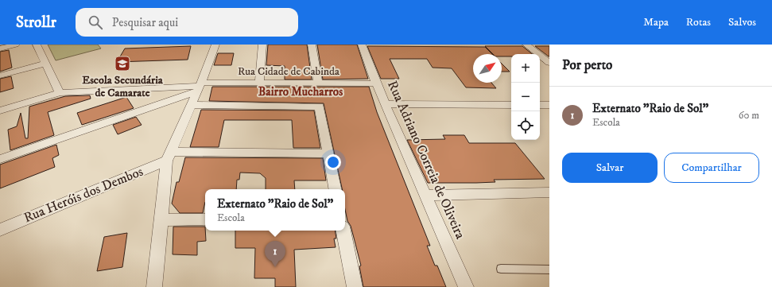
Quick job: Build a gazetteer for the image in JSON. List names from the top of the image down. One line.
{"streets":{"street":["Rua Cidade de Cabinda","Rua Adriano Correia de Oliveira","Rua Heróis dos Dembos"]},"crossings":[["Rua Cidade de Cabinda","Rua Adriano Correia de Oliveira"]],"districts":["Bairro Mucharros"],"places":{"school or university":["Escola Secundária de Camarate"]},"north":"top right","page":{"header":"Strollr","search":"Pesquisar aqui","nav":["Mapa","Rotas","Salvos"],"heading":"Por perto","map_buttons":["+","−"],"list":[{"mark":"1","name":"Externato \"Raio de Sol\"","note":"Escola","value":"60 m"}],"buttons":["Salvar","Compartilhar"],"popup":["Externato \"Raio de Sol\"","Escola"],"pins":"1"}}
